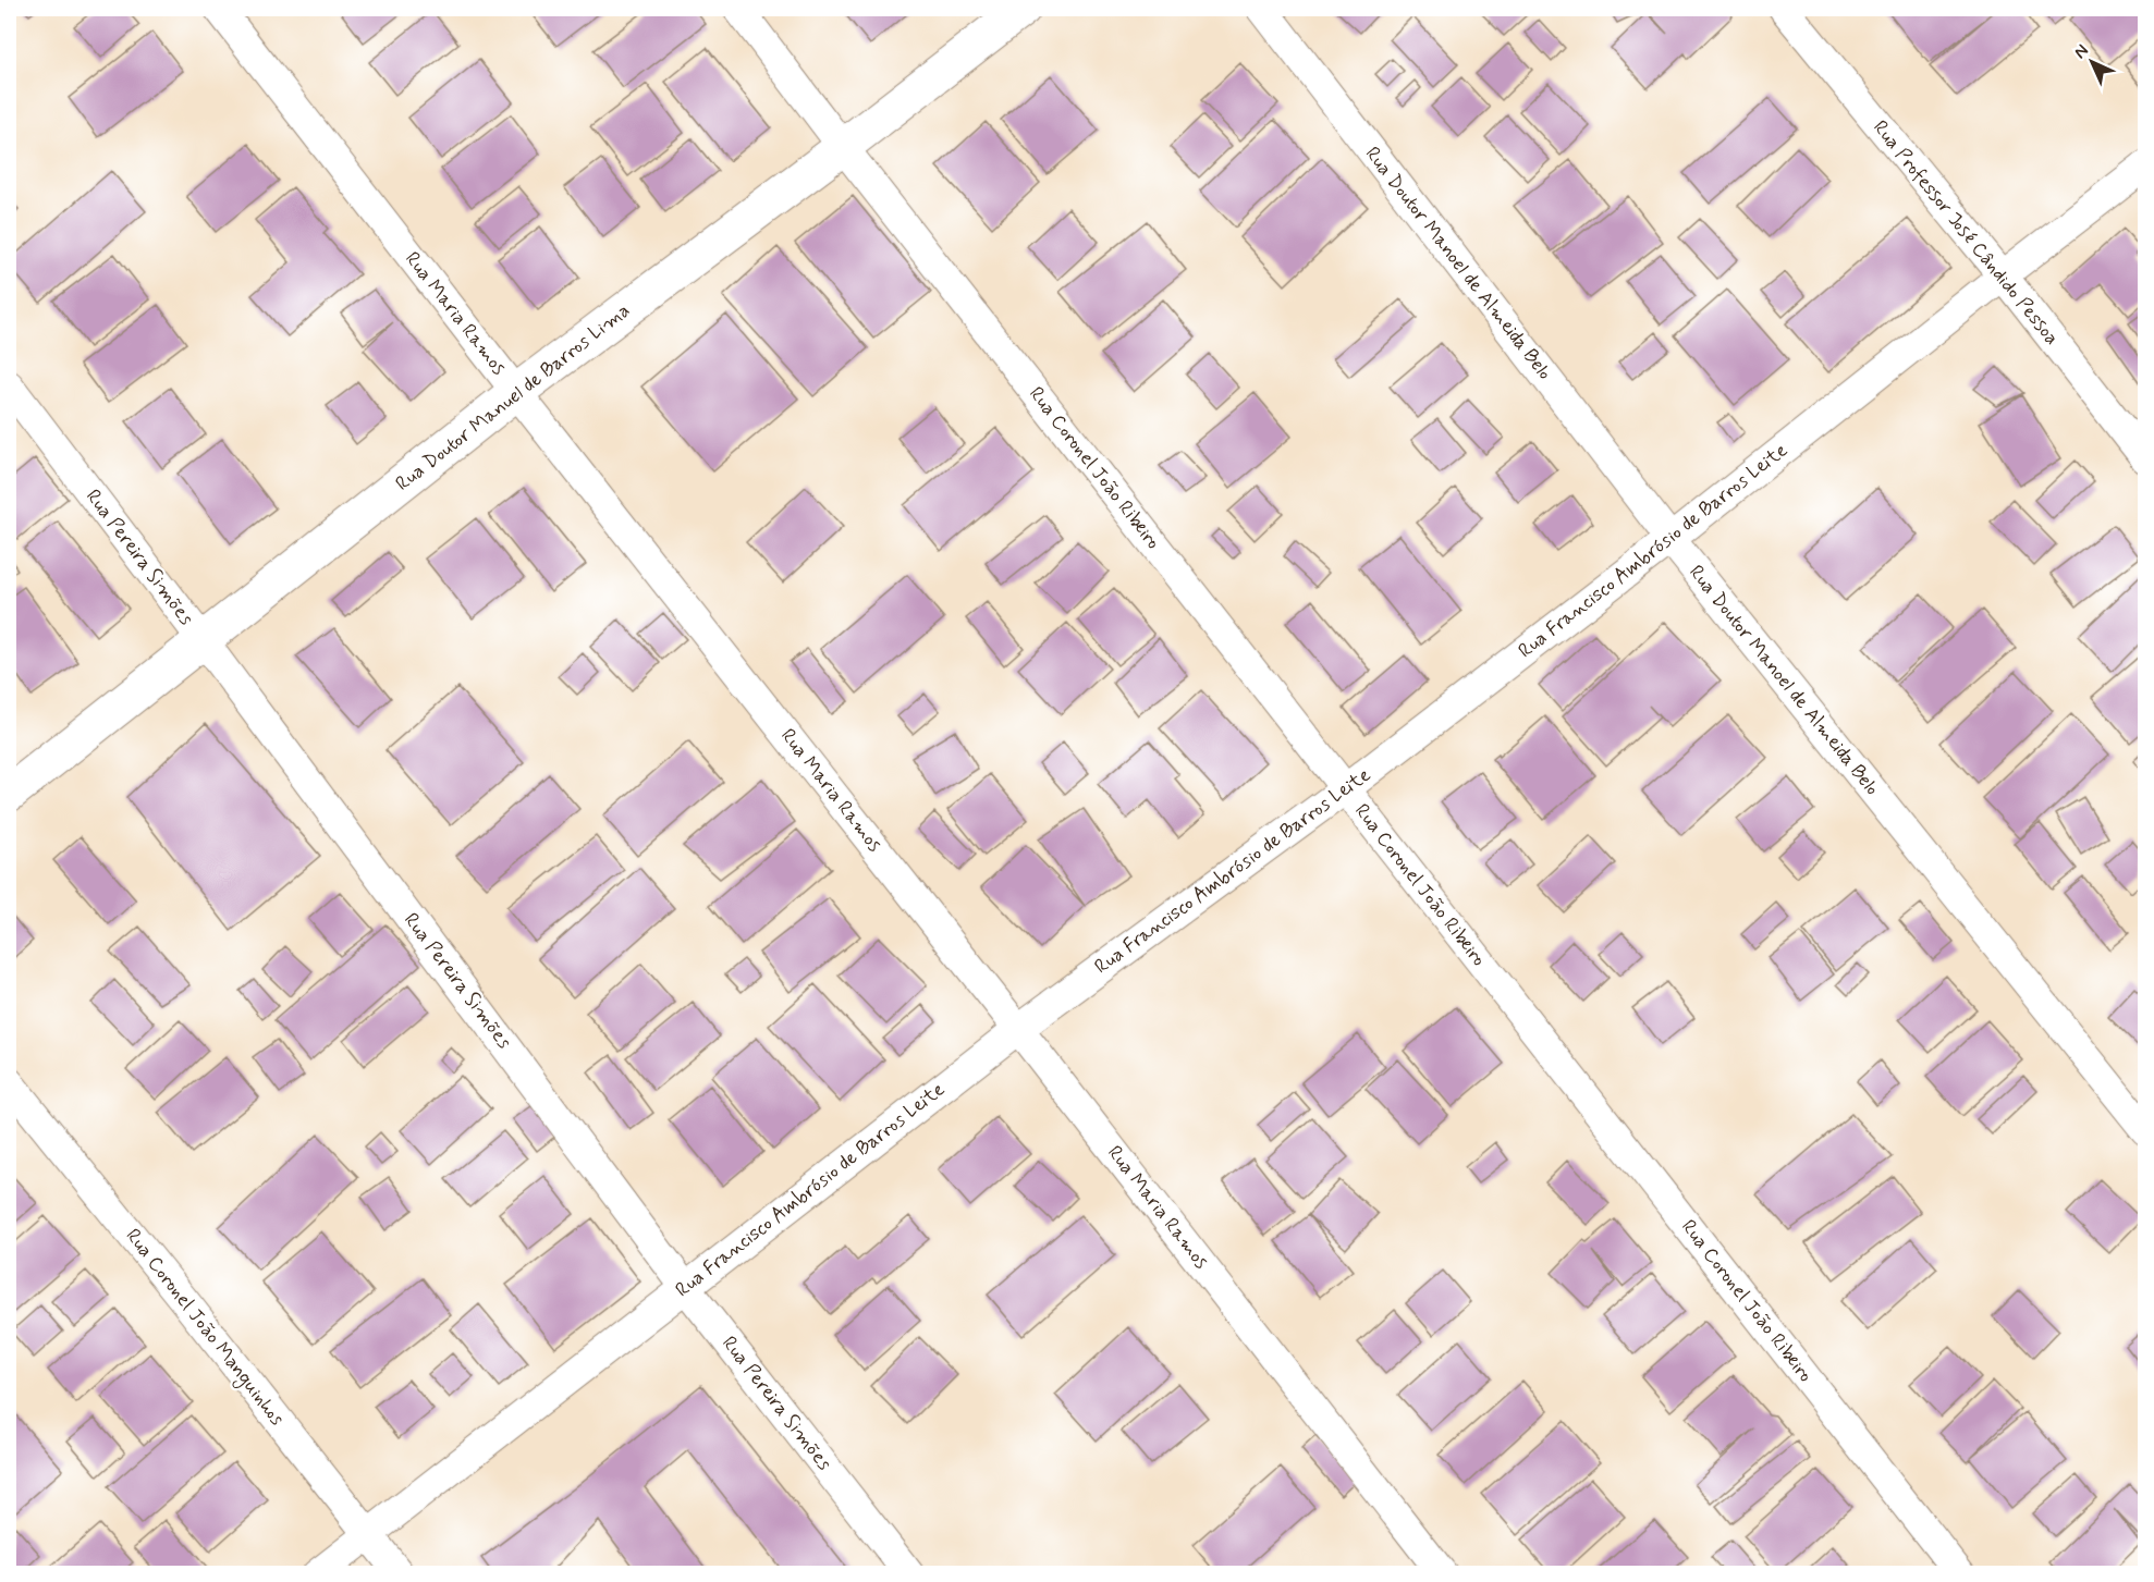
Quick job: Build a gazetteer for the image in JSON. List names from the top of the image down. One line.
{"streets":{"street":["Rua Professor José Cândido Pessoa","Rua Doutor Manoel de Almeida Belo","Rua Maria Ramos","Rua Doutor Manuel de Barros Lima","Rua Coronel João Ribeiro","Rua Francisco Ambrósio de Barros Leite","Rua Pereira Simões","Rua Coronel João Manguinhos"]},"crossings":[["Rua Professor José Cândido Pessoa","Rua Francisco Ambrósio de Barros Leite"],["Rua Doutor Manoel de Almeida Belo","Rua Francisco Ambrósio de Barros Leite"],["Rua Maria Ramos","Rua Doutor Manuel de Barros Lima"],["Rua Maria Ramos","Rua Francisco Ambrósio de Barros Leite"],["Rua Doutor Manuel de Barros Lima","Rua Coronel João Ribeiro"],["Rua Doutor Manuel de Barros Lima","Rua Pereira Simões"],["Rua Coronel João Ribeiro","Rua Francisco Ambrósio de Barros Leite"],["Rua Francisco Ambrósio de Barros Leite","Rua Pereira Simões"],["Rua Francisco Ambrósio de Barros Leite","Rua Coronel João Manguinhos"]],"north":"top left"}
